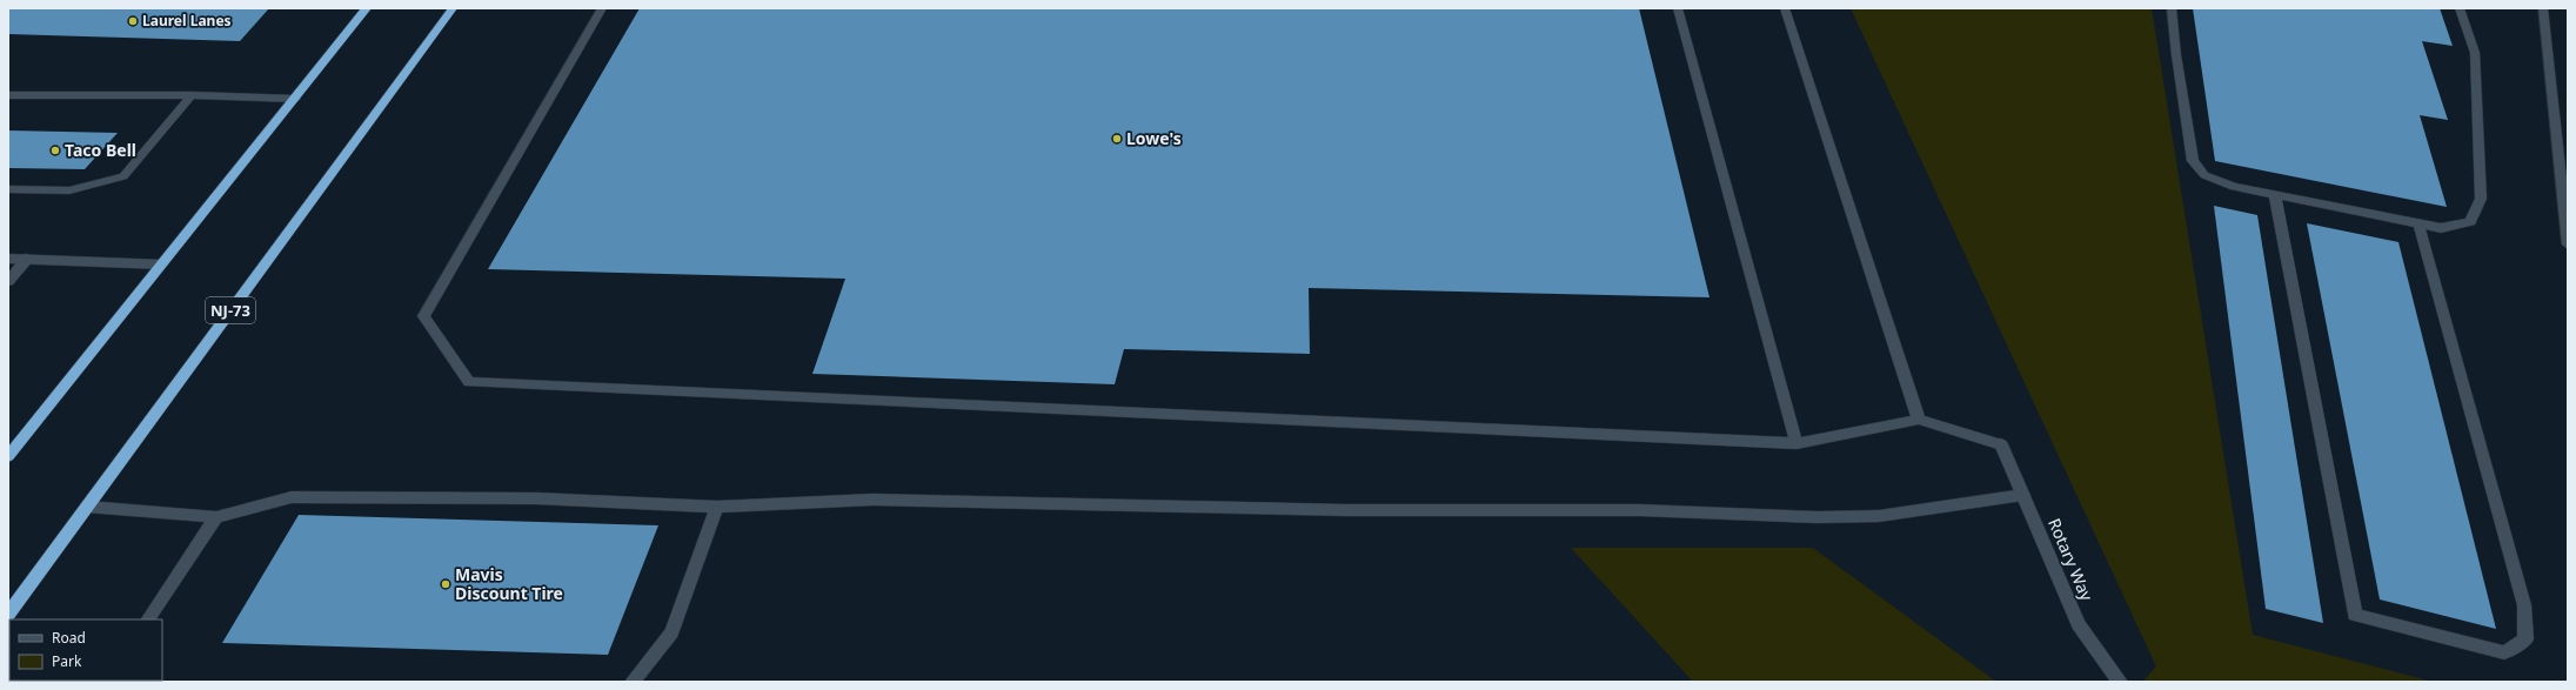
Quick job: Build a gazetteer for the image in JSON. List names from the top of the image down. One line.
{"streets":{"highway":["NJ-73"],"street":["Rotary Way"]},"places":["Laurel Lanes","Lowe's","Taco Bell","Mavis Discount Tire"],"legend":["Road","Park"]}
